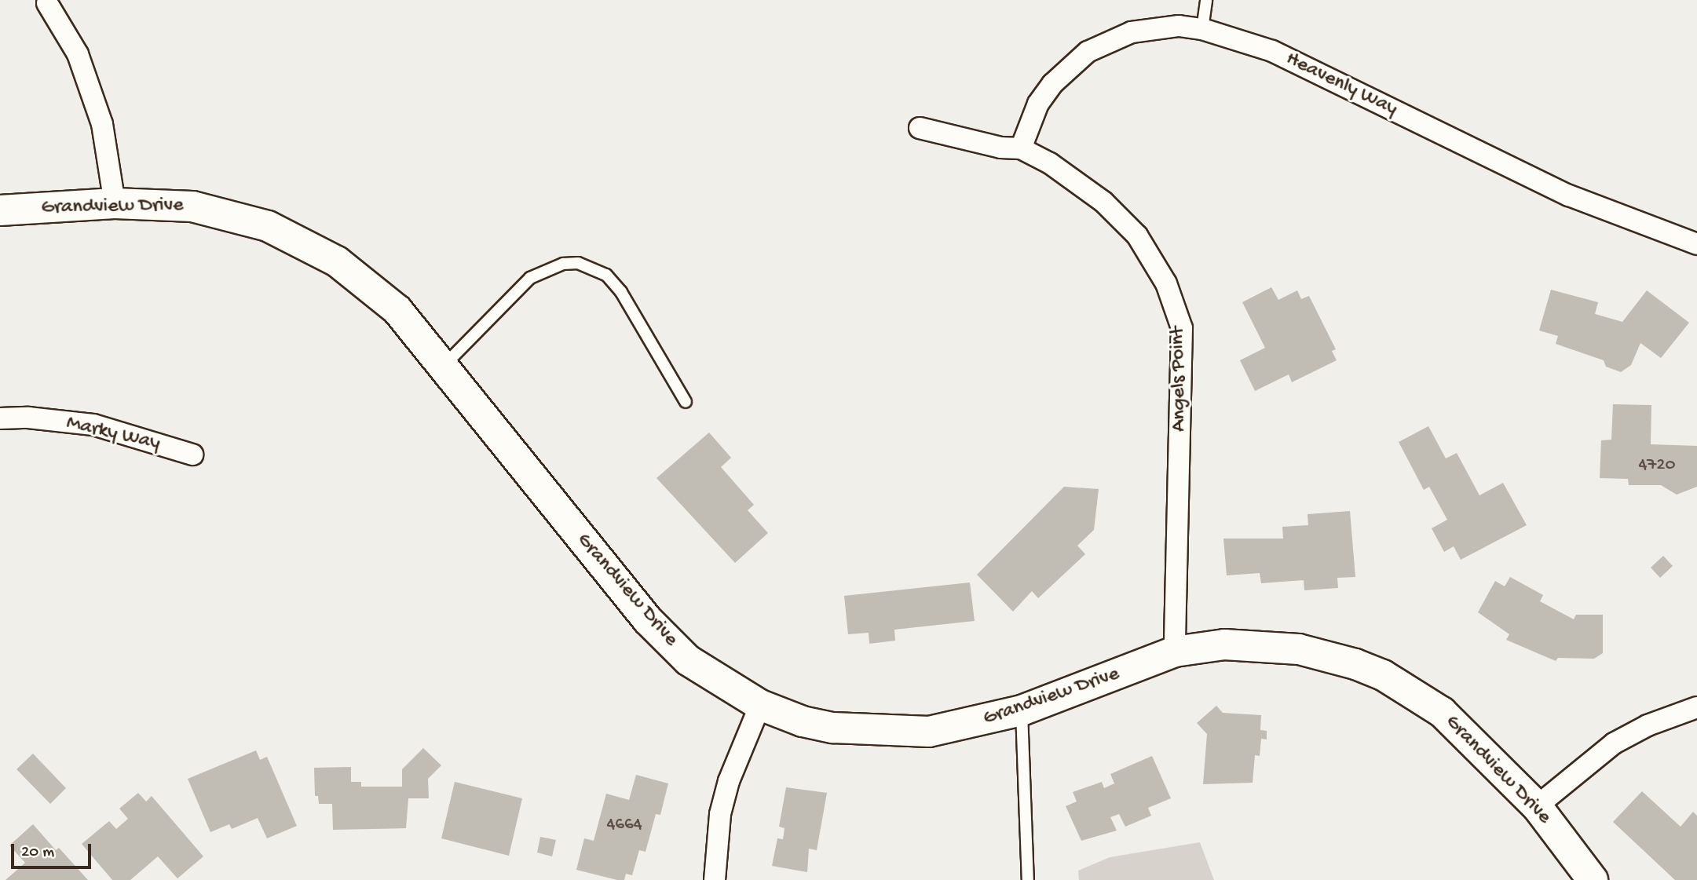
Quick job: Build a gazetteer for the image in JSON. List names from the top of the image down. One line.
{"streets":{"street":["Heavenly Way","Grandview Drive","Angels Point","Marky Way"]},"crossings":[["Heavenly Way","Angels Point"],["Grandview Drive","Angels Point"]],"house_numbers":["4720","4664"],"scale_bar":"20 m"}
